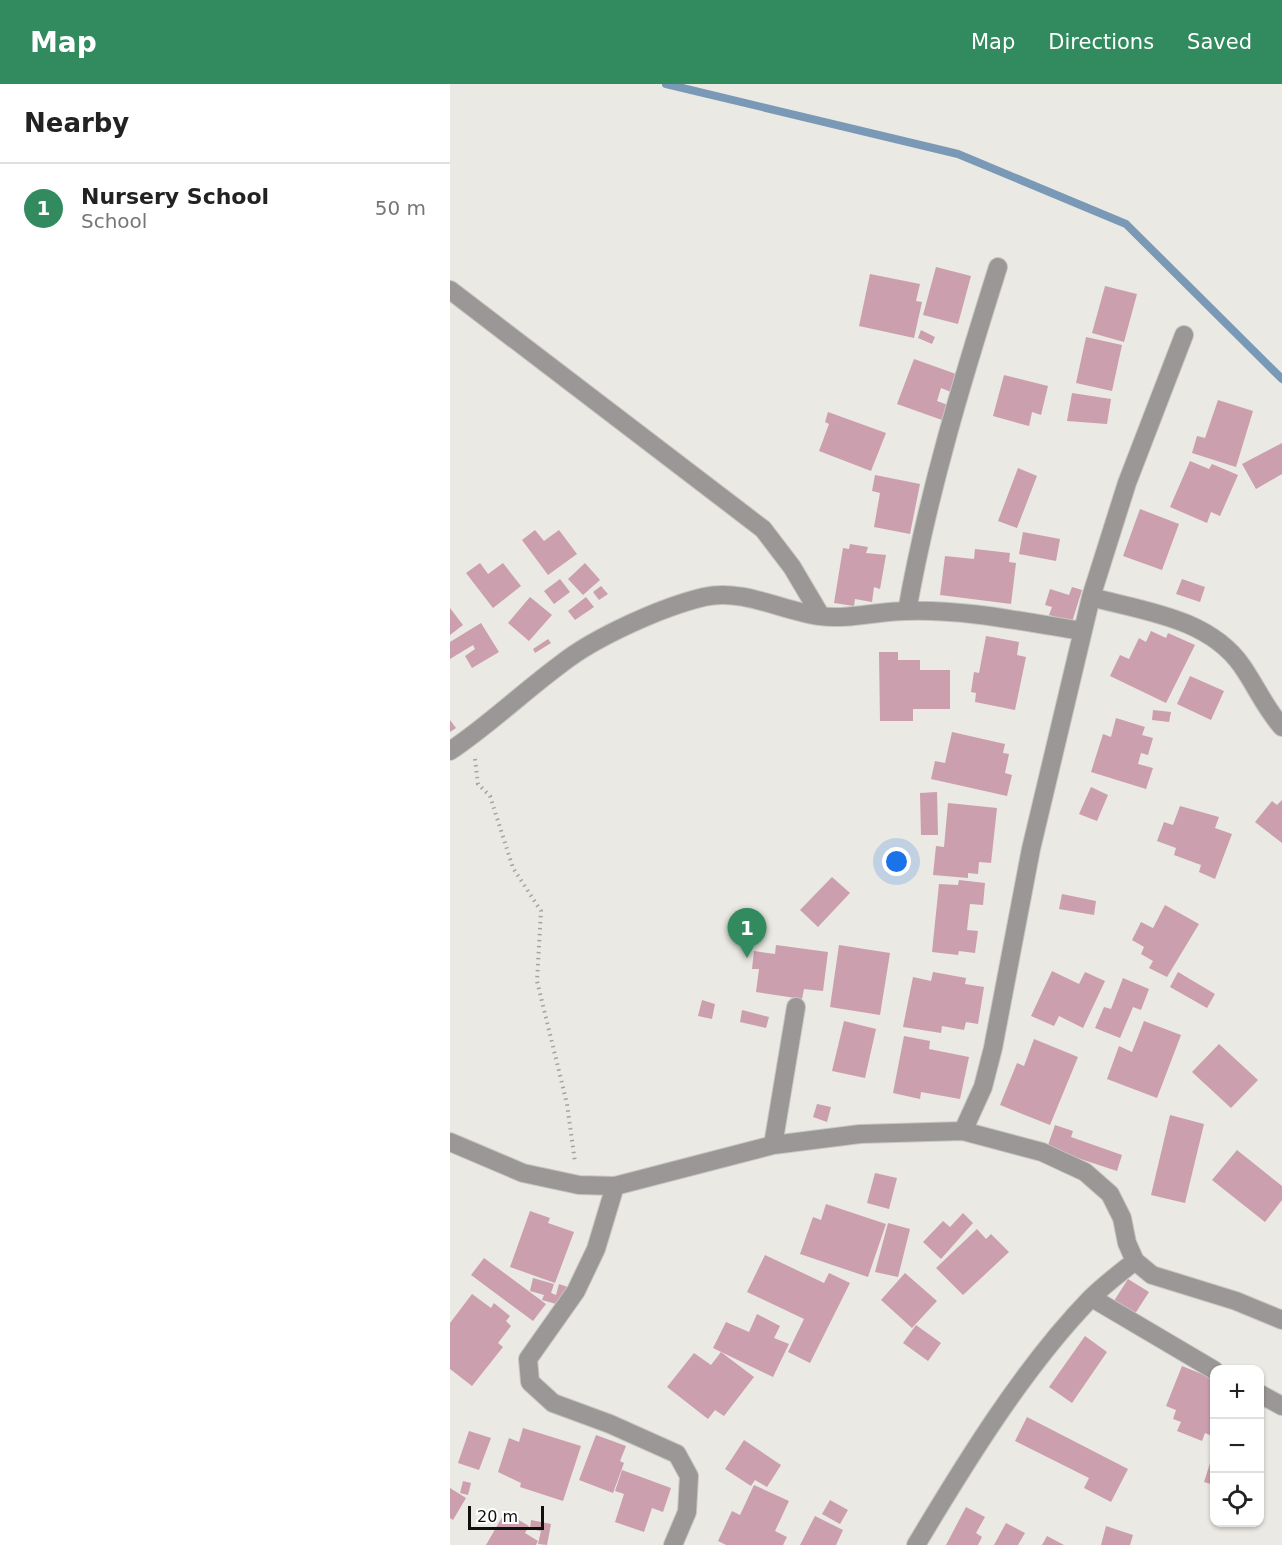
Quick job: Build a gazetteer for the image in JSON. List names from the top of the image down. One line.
{"scale_bar":"20 m","page":{"header":"Map","nav":["Map","Directions","Saved"],"heading":"Nearby","list":[{"mark":"1","name":"Nursery School","note":"School","value":"50 m"}],"pins":"1","map_buttons":["+","−"],"scale":"20 m"}}
